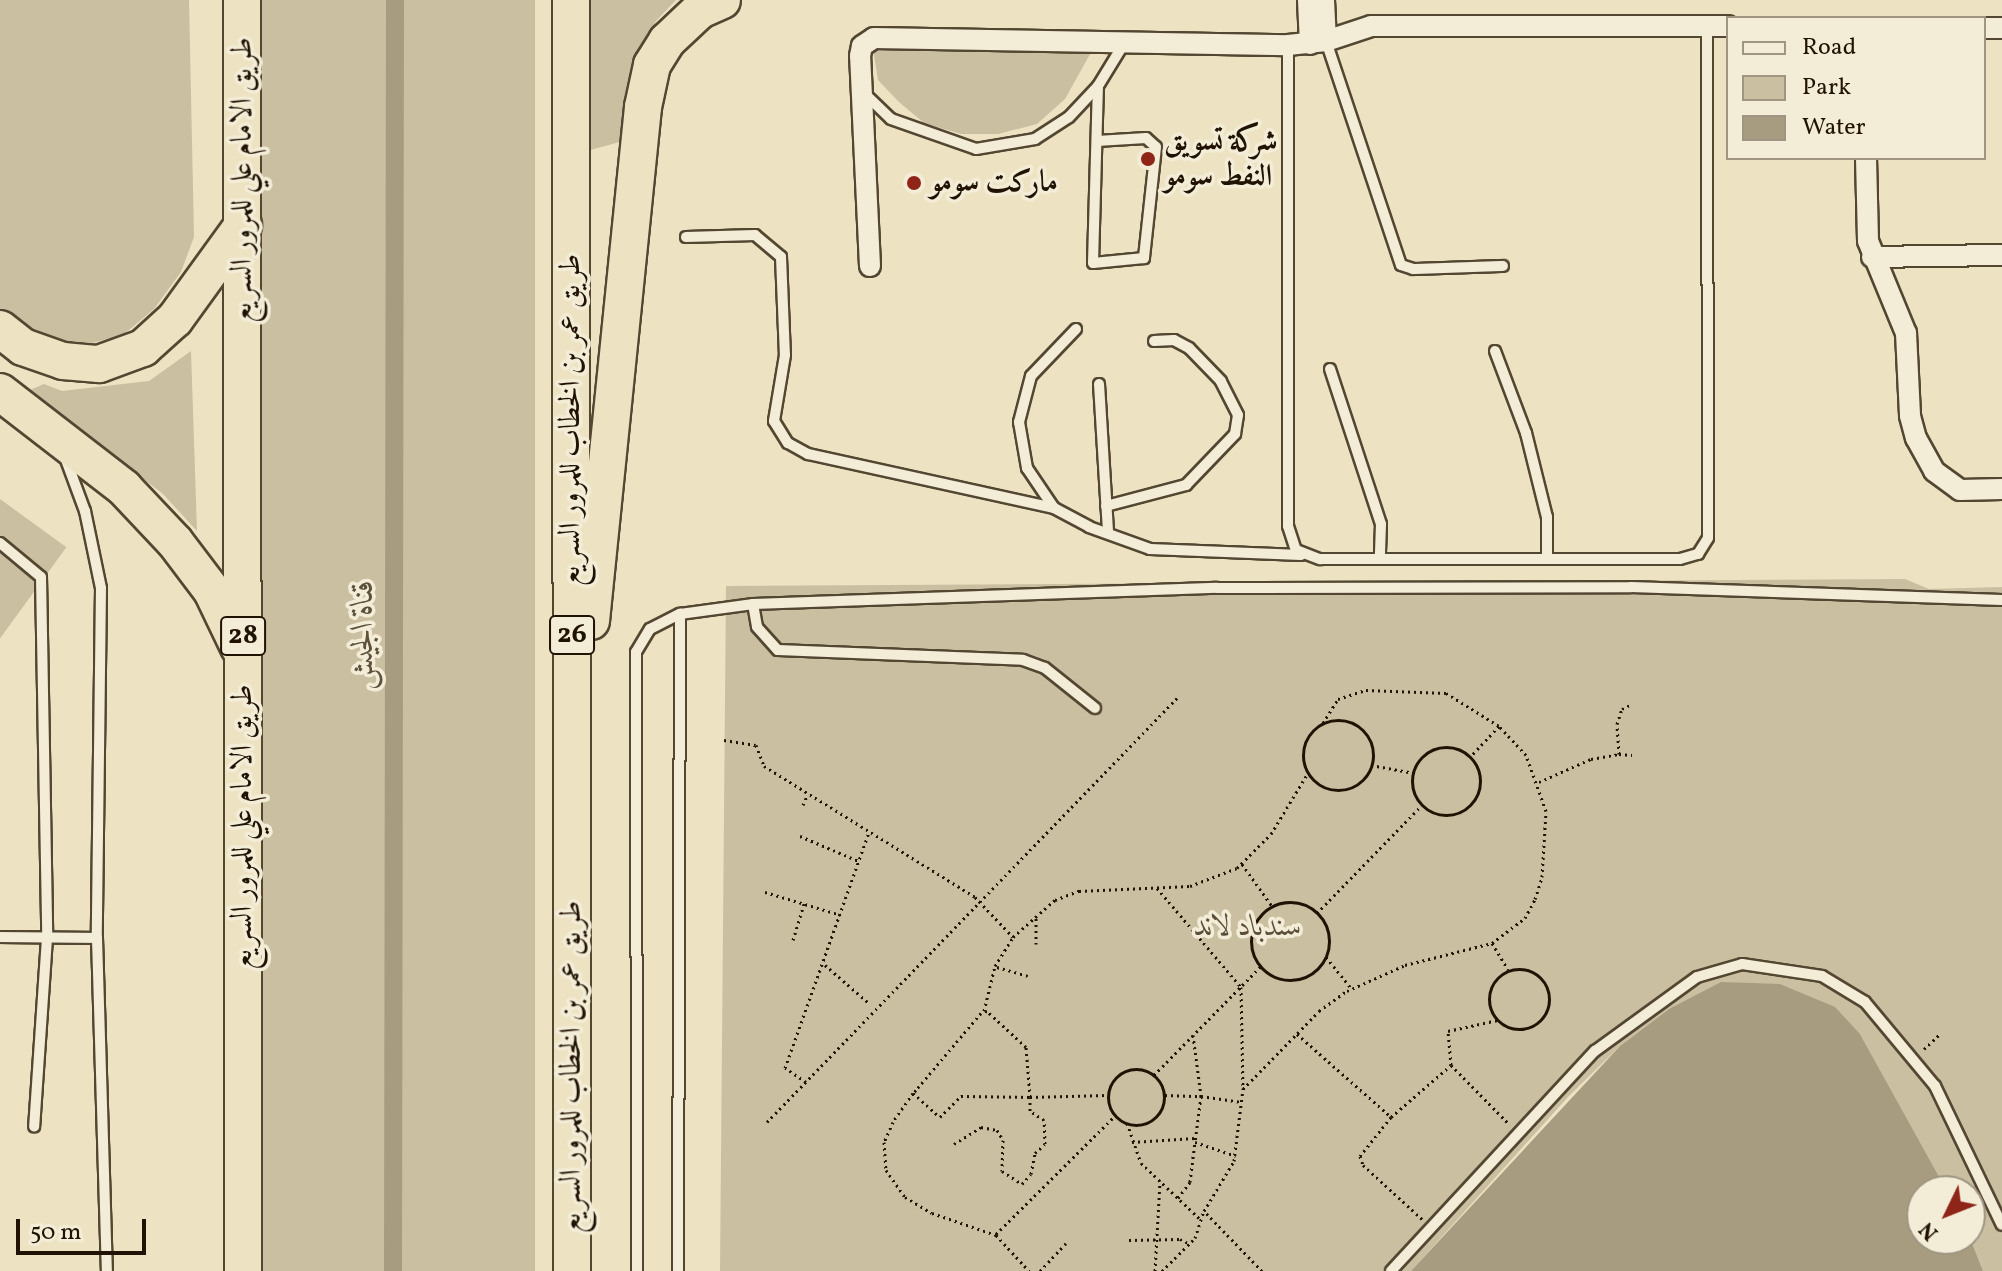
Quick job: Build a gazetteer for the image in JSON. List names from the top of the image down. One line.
{"streets":{"highway":["طريق الامام علي للمرور السريع","طريق عمر بن الخطاب للمرور السريع","26","28"]},"water":["قناة الجيش"],"parks":["سندباد لاند"],"places":["شركة تسويق النفط سومو","ماركت سومو"],"legend":["Road","Park","Water"],"scale_bar":"50 m","north":"bottom left"}
